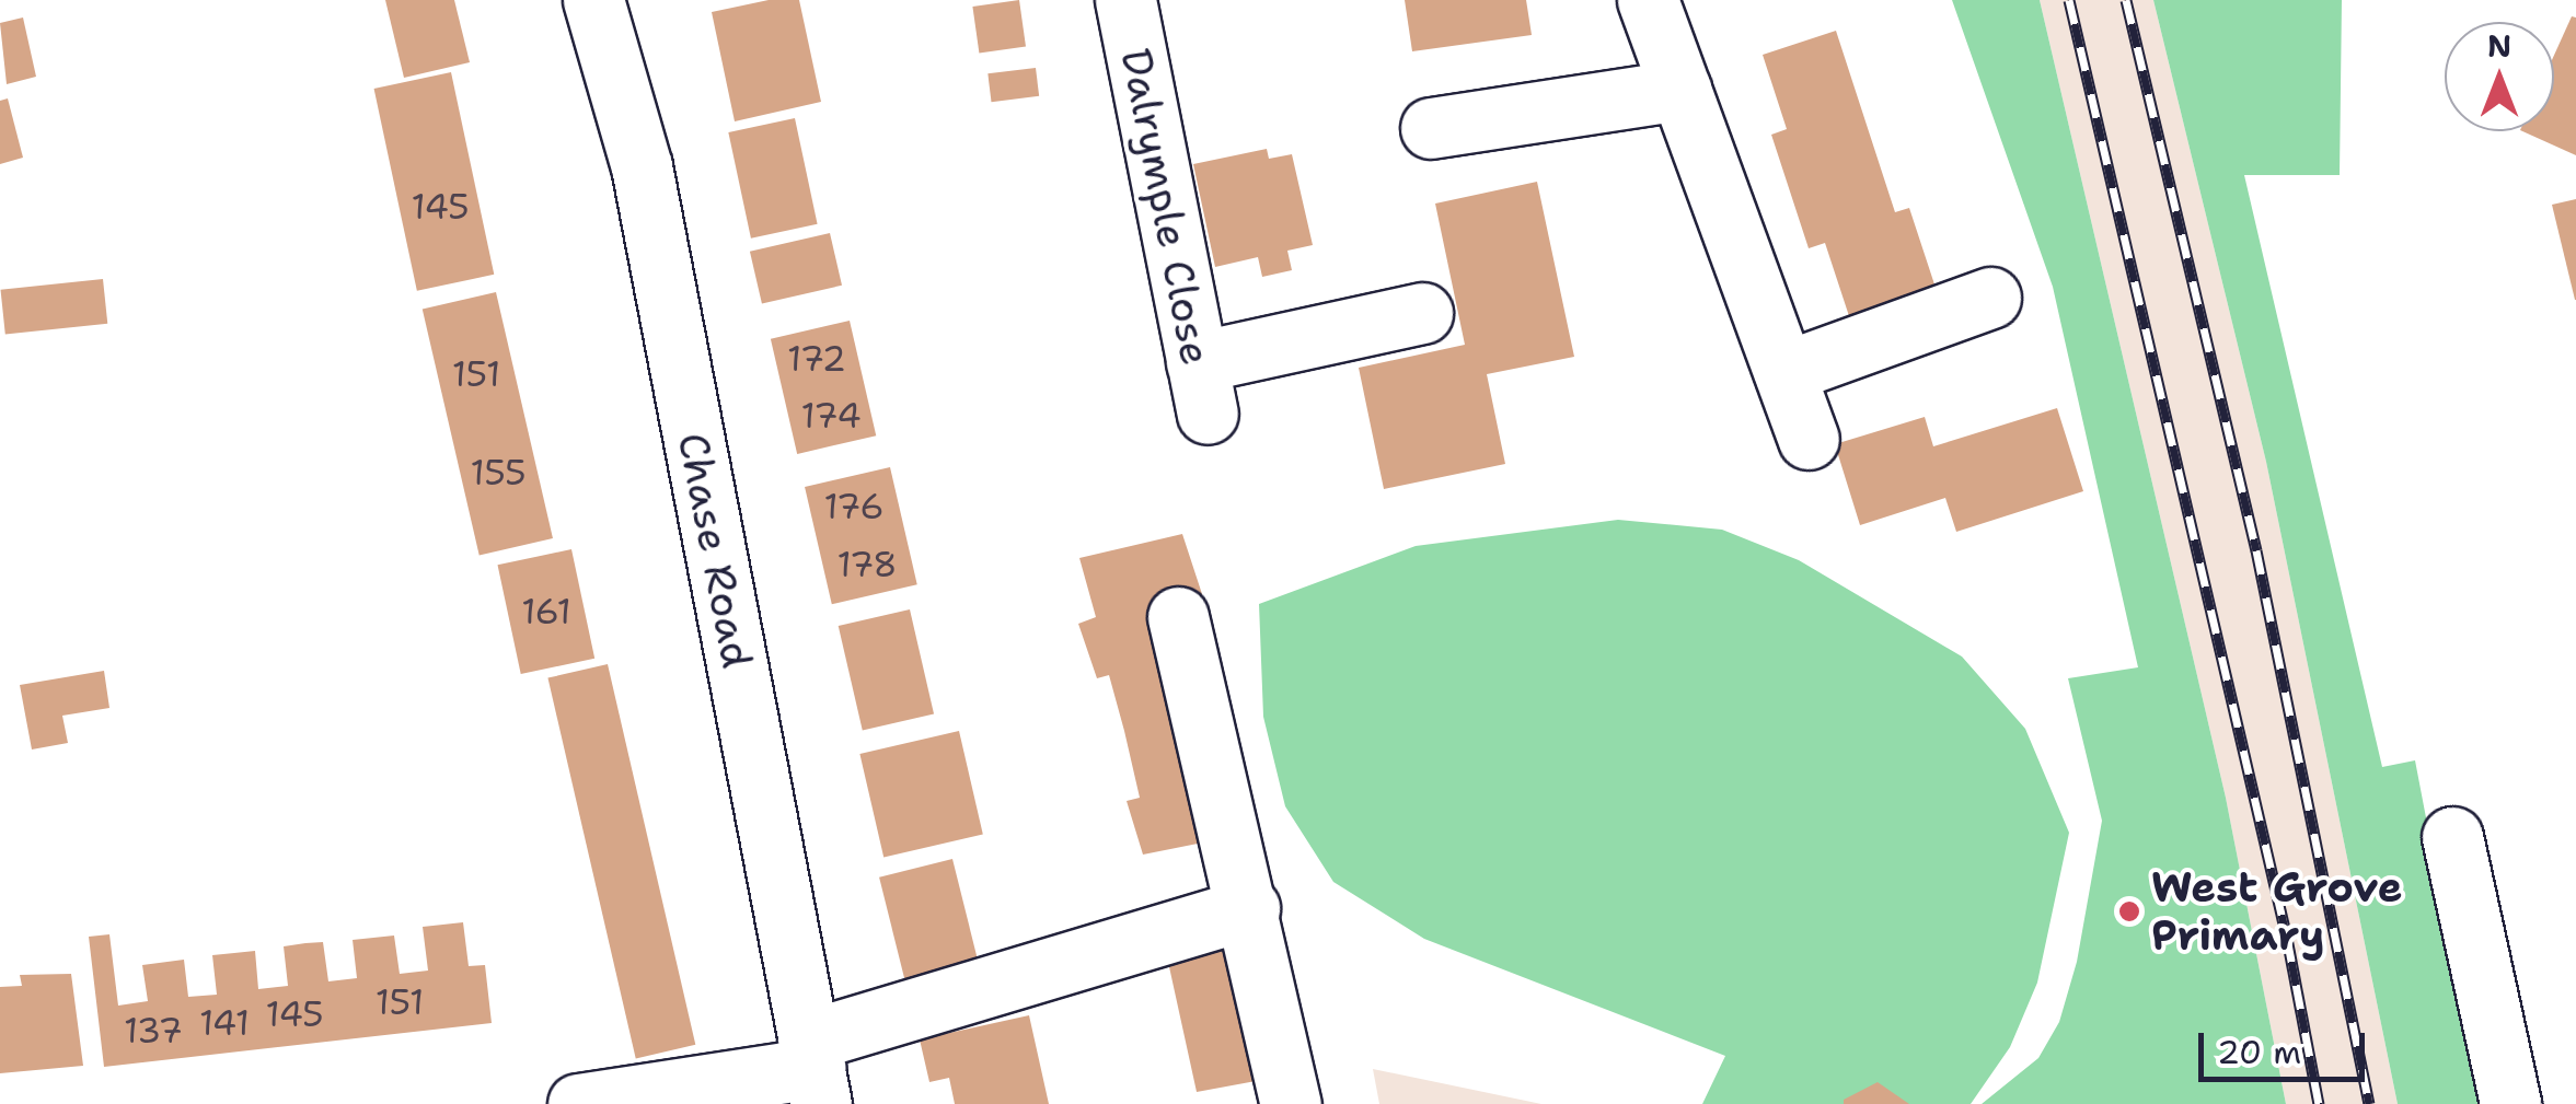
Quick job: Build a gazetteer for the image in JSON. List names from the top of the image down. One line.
{"streets":{"street":["Dalrymple Close","Chase Road"]},"places":["West Grove Primary"],"house_numbers":["145","172","151","174","155","176","178","161","151","145","141","137"],"scale_bar":"20 m","north":"top"}
